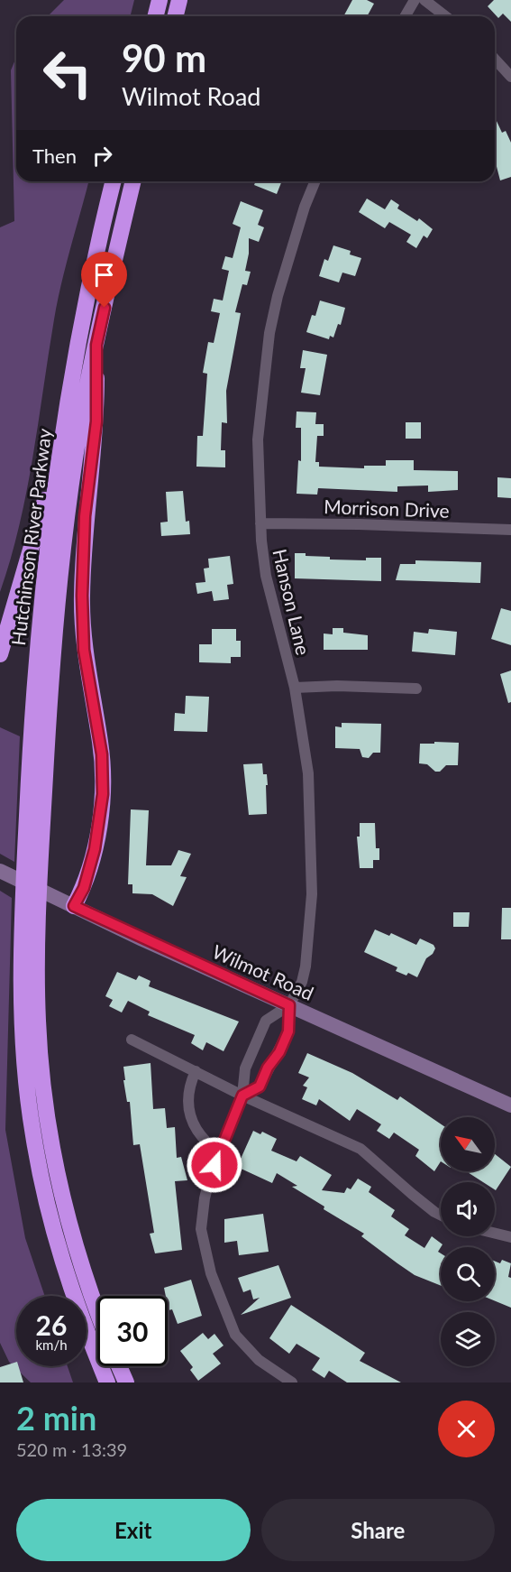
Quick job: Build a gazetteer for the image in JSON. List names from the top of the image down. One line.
{"streets":{"highway":["Hutchinson River Parkway"],"street":["Morrison Drive","Hanson Lane","Wilmot Road"]},"crossings":[["Morrison Drive","Hanson Lane"],["Hanson Lane","Wilmot Road"]],"north":"top left","page":{"turn":["90 m","Wilmot Road"],"then":"Then","speed":"26 km/h","limit":"30","heading":["2 min","520 m · 13:39"],"buttons":["Exit","Share"]}}
